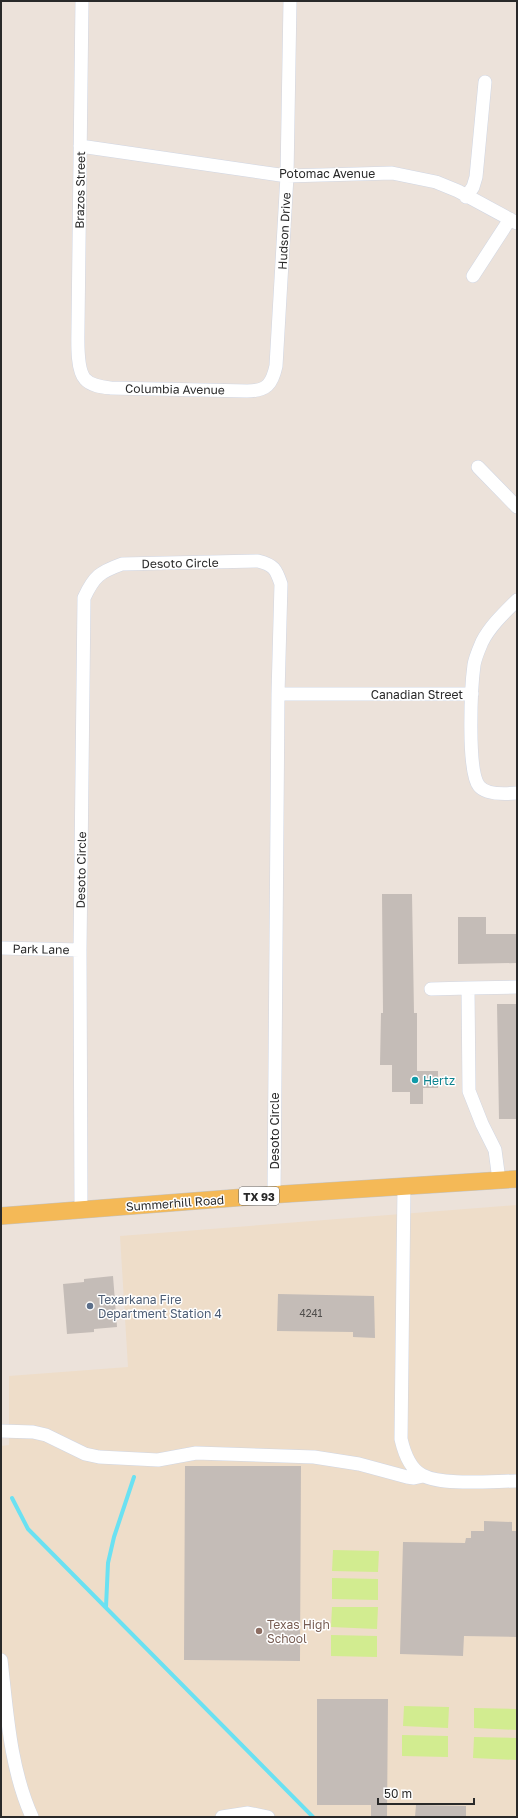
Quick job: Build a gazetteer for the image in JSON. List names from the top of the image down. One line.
{"streets":{"main road":["TX 93","Summerhill Road"],"street":["Potomac Avenue","Brazos Street","Hudson Drive","Columbia Avenue","Desoto Circle","Canadian Street","Park Lane"]},"crossings":[["Potomac Avenue","Brazos Street"],["Potomac Avenue","Hudson Drive"],["Brazos Street","Columbia Avenue"],["Hudson Drive","Columbia Avenue"],["Desoto Circle","Canadian Street"],["Desoto Circle","Park Lane"],["Desoto Circle","Summerhill Road"]],"places":["Hertz","Texarkana Fire Department Station 4","Texas High School"],"house_numbers":["4241"],"scale_bar":"50 m"}
